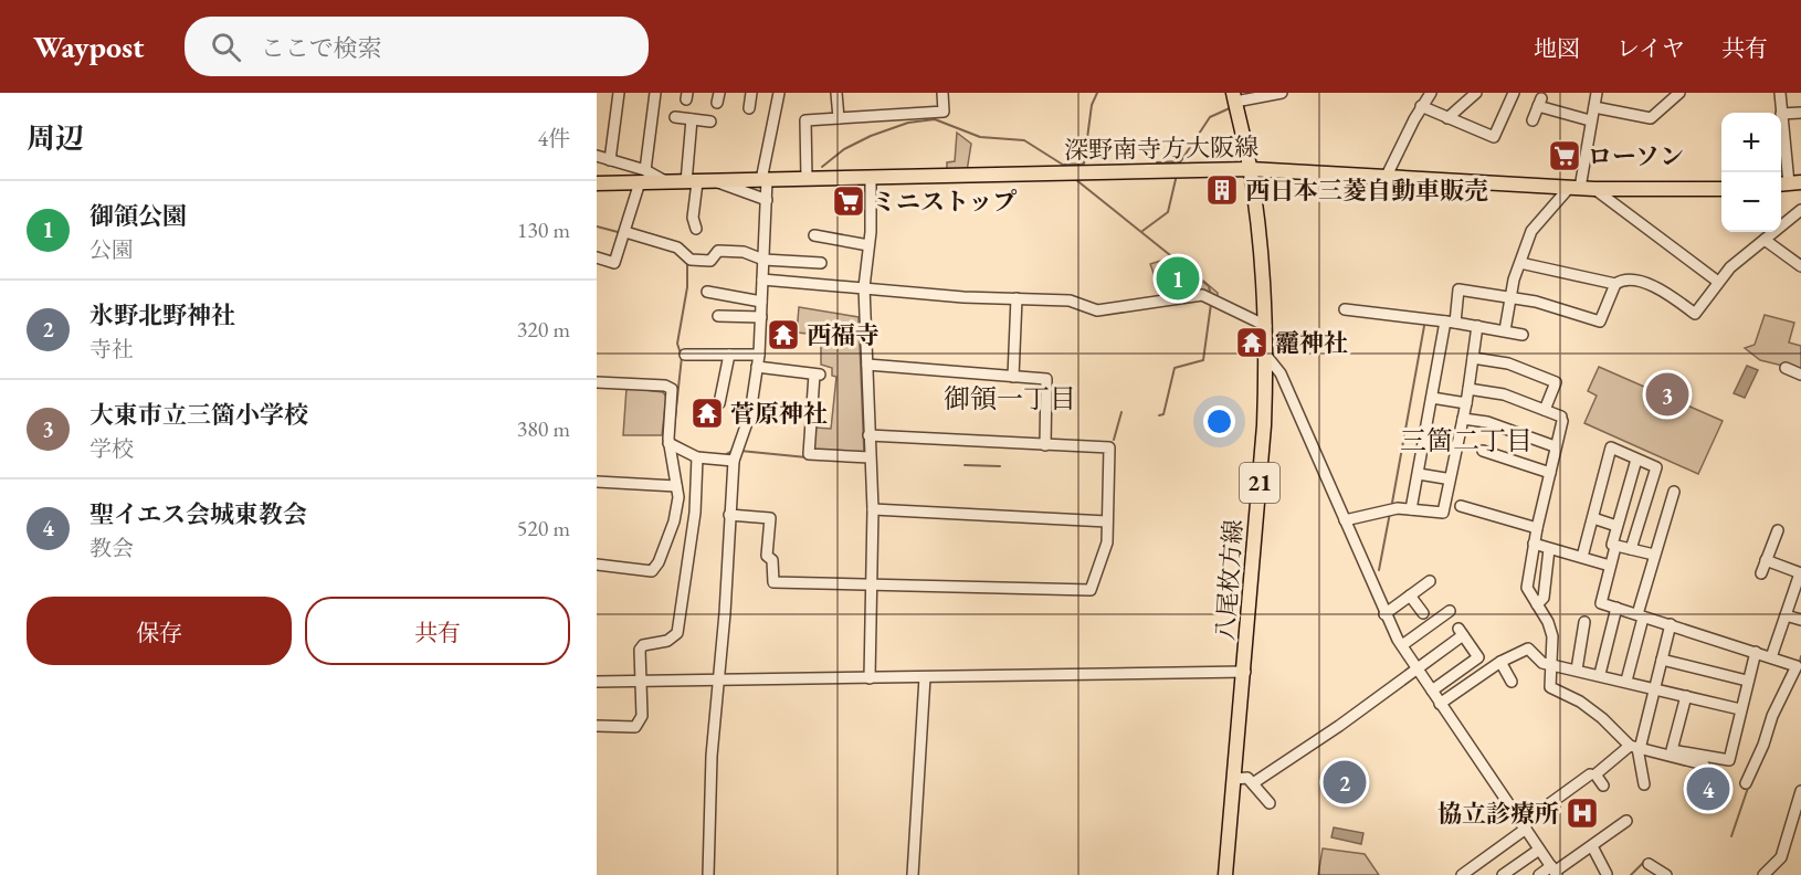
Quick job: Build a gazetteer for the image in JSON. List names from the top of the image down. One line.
{"streets":{"main road":["深野南寺方大阪線","21","八尾枚方線"]},"crossings":[["深野南寺方大阪線","八尾枚方線"]],"districts":["御領一丁目","三箇二丁目"],"places":{"supermarket":["ローソン","ミニストップ"],"building":["西日本三菱自動車販売"],"temple":["西福寺","龗神社","菅原神社"],"hospital":["協立診療所"]},"page":{"header":"Waypost","search":"ここで検索","nav":["地図","レイヤ","共有"],"heading":["周辺","4件"],"map_buttons":["+","−"],"list":[{"mark":"1","name":"御領公園","note":"公園","value":"130 m"},{"mark":"2","name":"氷野北野神社","note":"寺社","value":"320 m"},{"mark":"3","name":"大東市立三箇小学校","note":"学校","value":"380 m"},{"mark":"4","name":"聖イエス会城東教会","note":"教会","value":"520 m"}],"pins":["1","3","2","4"],"buttons":["保存","共有"]}}
